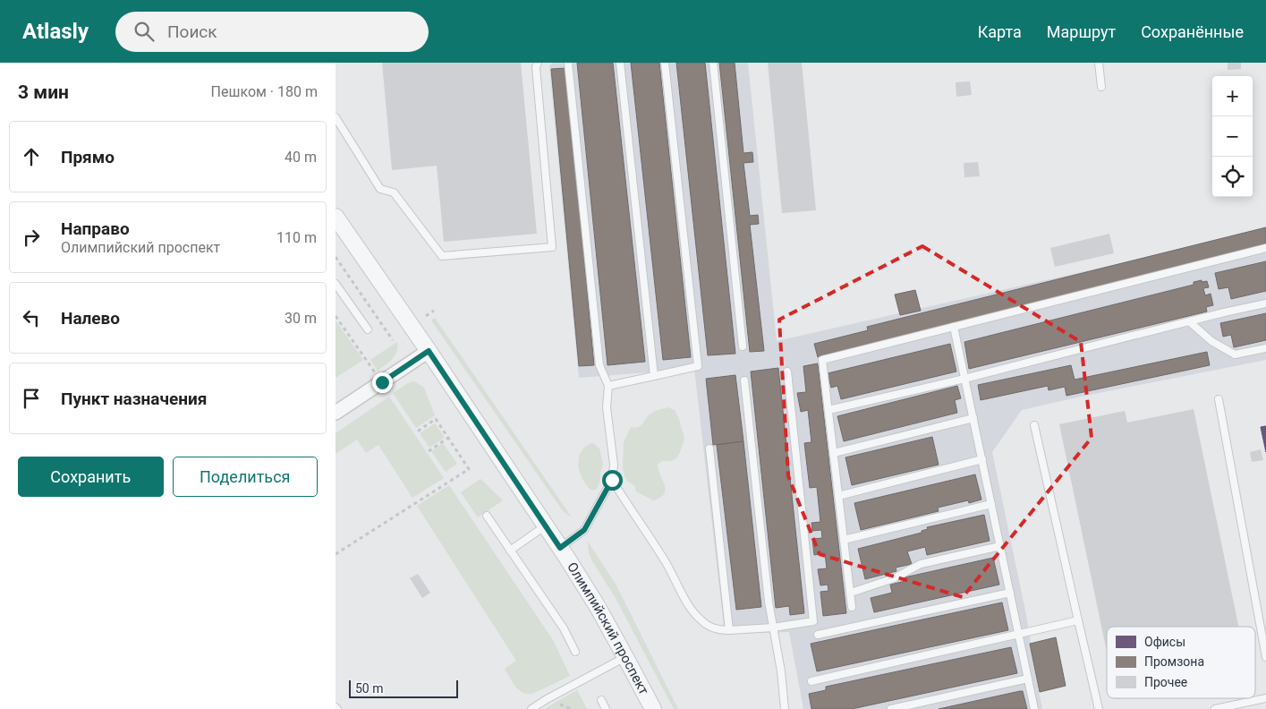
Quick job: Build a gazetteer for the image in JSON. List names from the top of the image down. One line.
{"streets":{"street":["Олимпийский проспект"]},"legend":["Офисы","Промзона","Прочее"],"scale_bar":"50 m","page":{"header":"Atlasly","search":"Поиск","nav":["Карта","Маршрут","Сохранённые"],"heading":["3 мин","Пешком · 180 m"],"map_buttons":["+","−"],"list":[["Прямо","40 m"],["Направо","Олимпийский проспект","110 m"],["Налево","30 m"],"Пункт назначения"],"buttons":["Сохранить","Поделиться"],"scale":"50 m"}}
